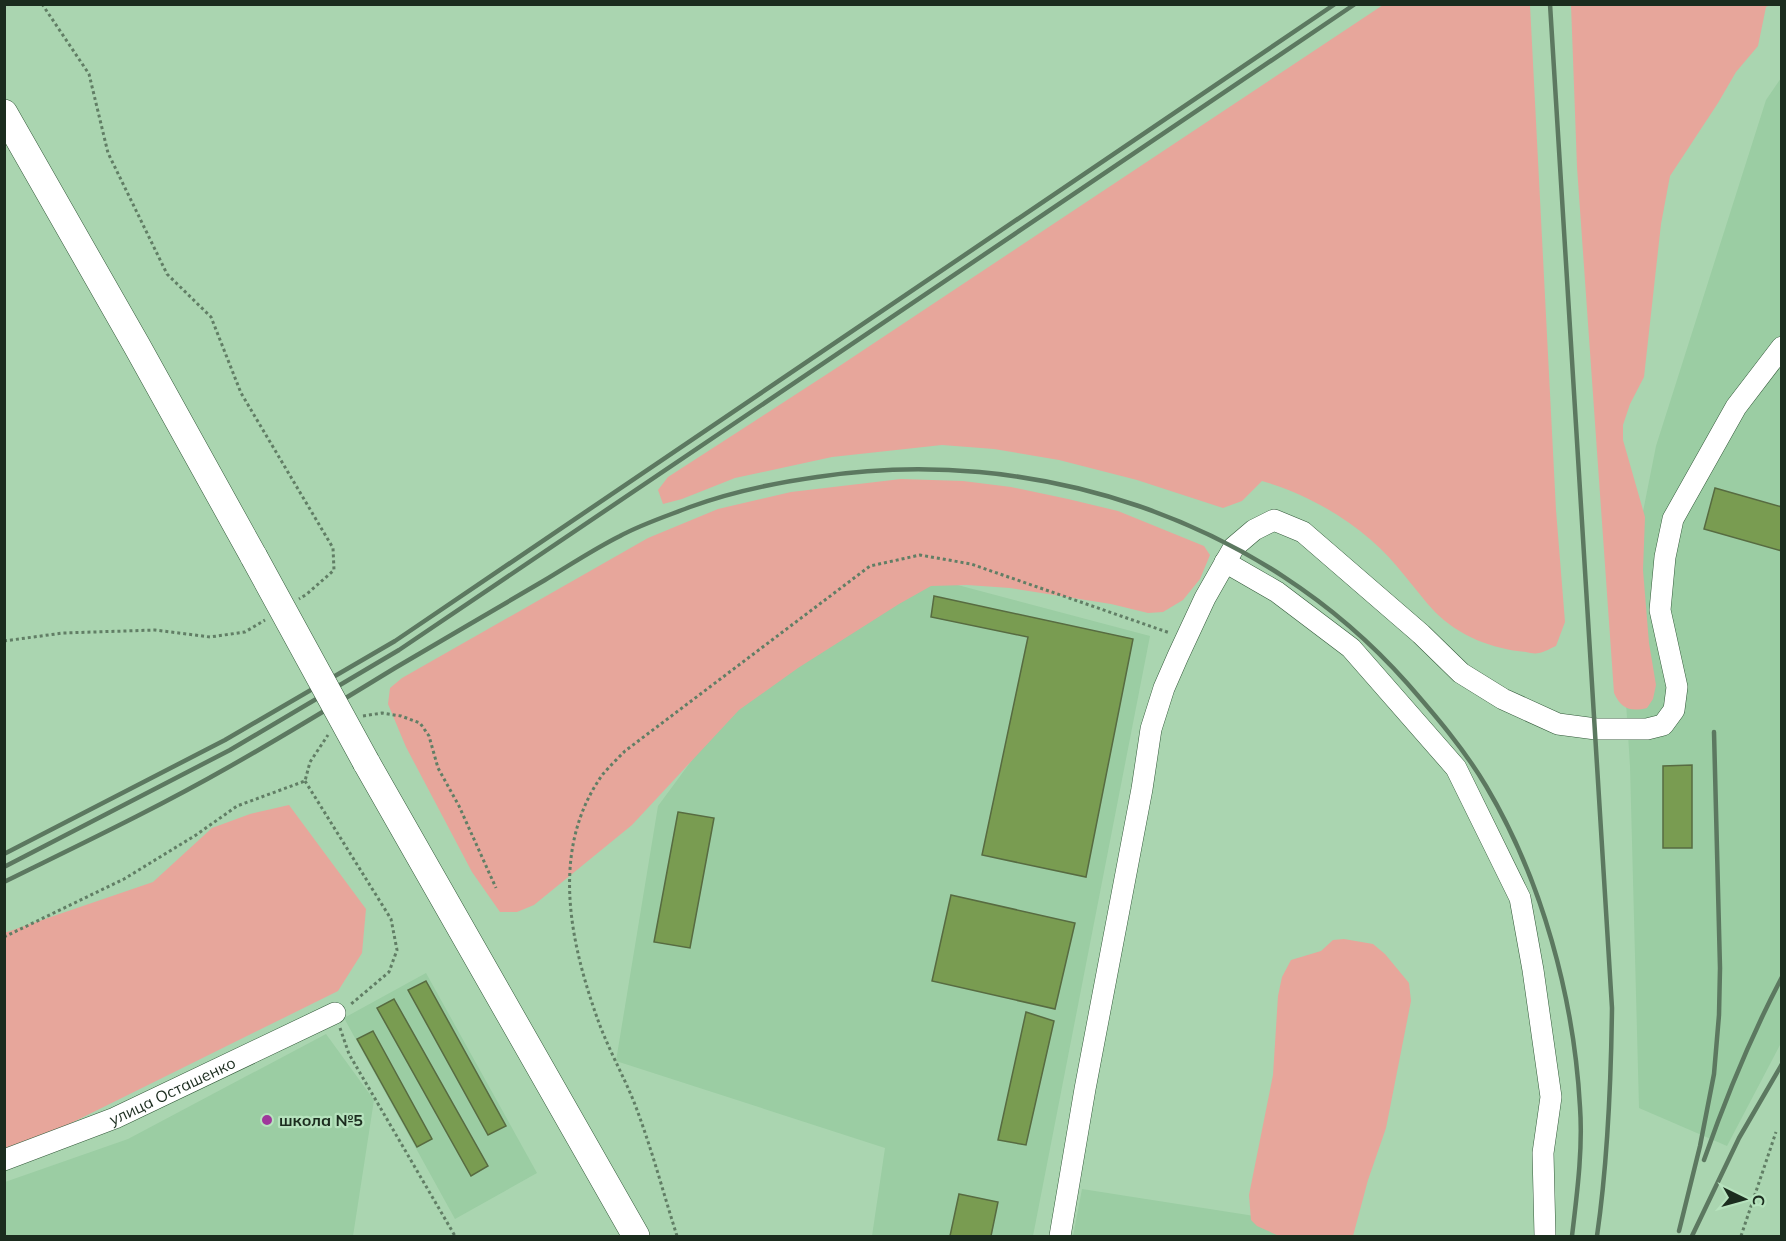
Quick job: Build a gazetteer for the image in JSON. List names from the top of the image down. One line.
{"streets":{"street":["улица Осташенко"]},"places":["школа №5"],"north":"right"}
